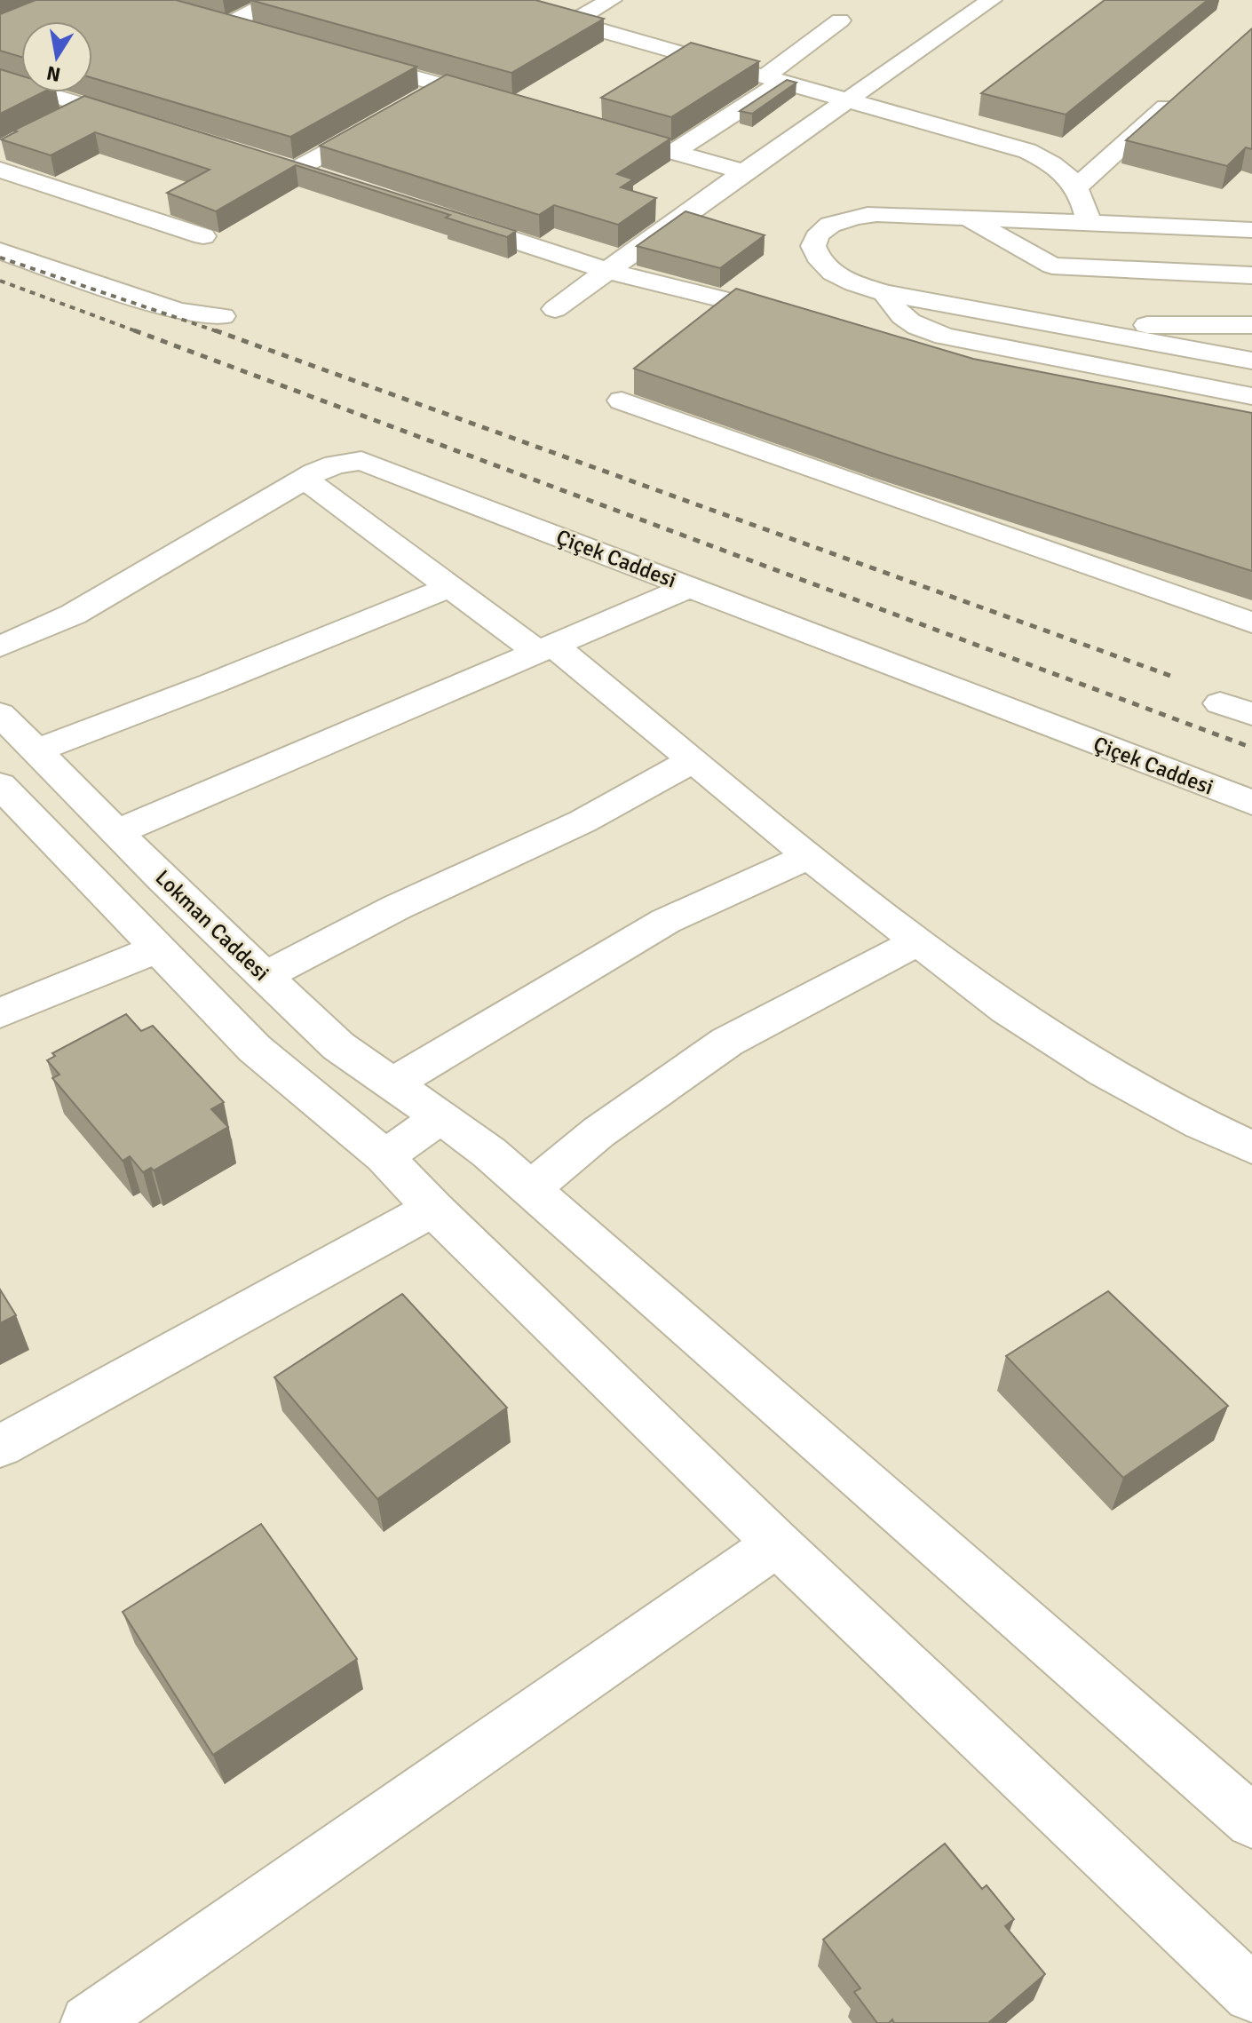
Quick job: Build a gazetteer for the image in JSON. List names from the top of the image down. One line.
{"streets":{"street":["Çiçek Caddesi","Lokman Caddesi"]},"north":"bottom"}
